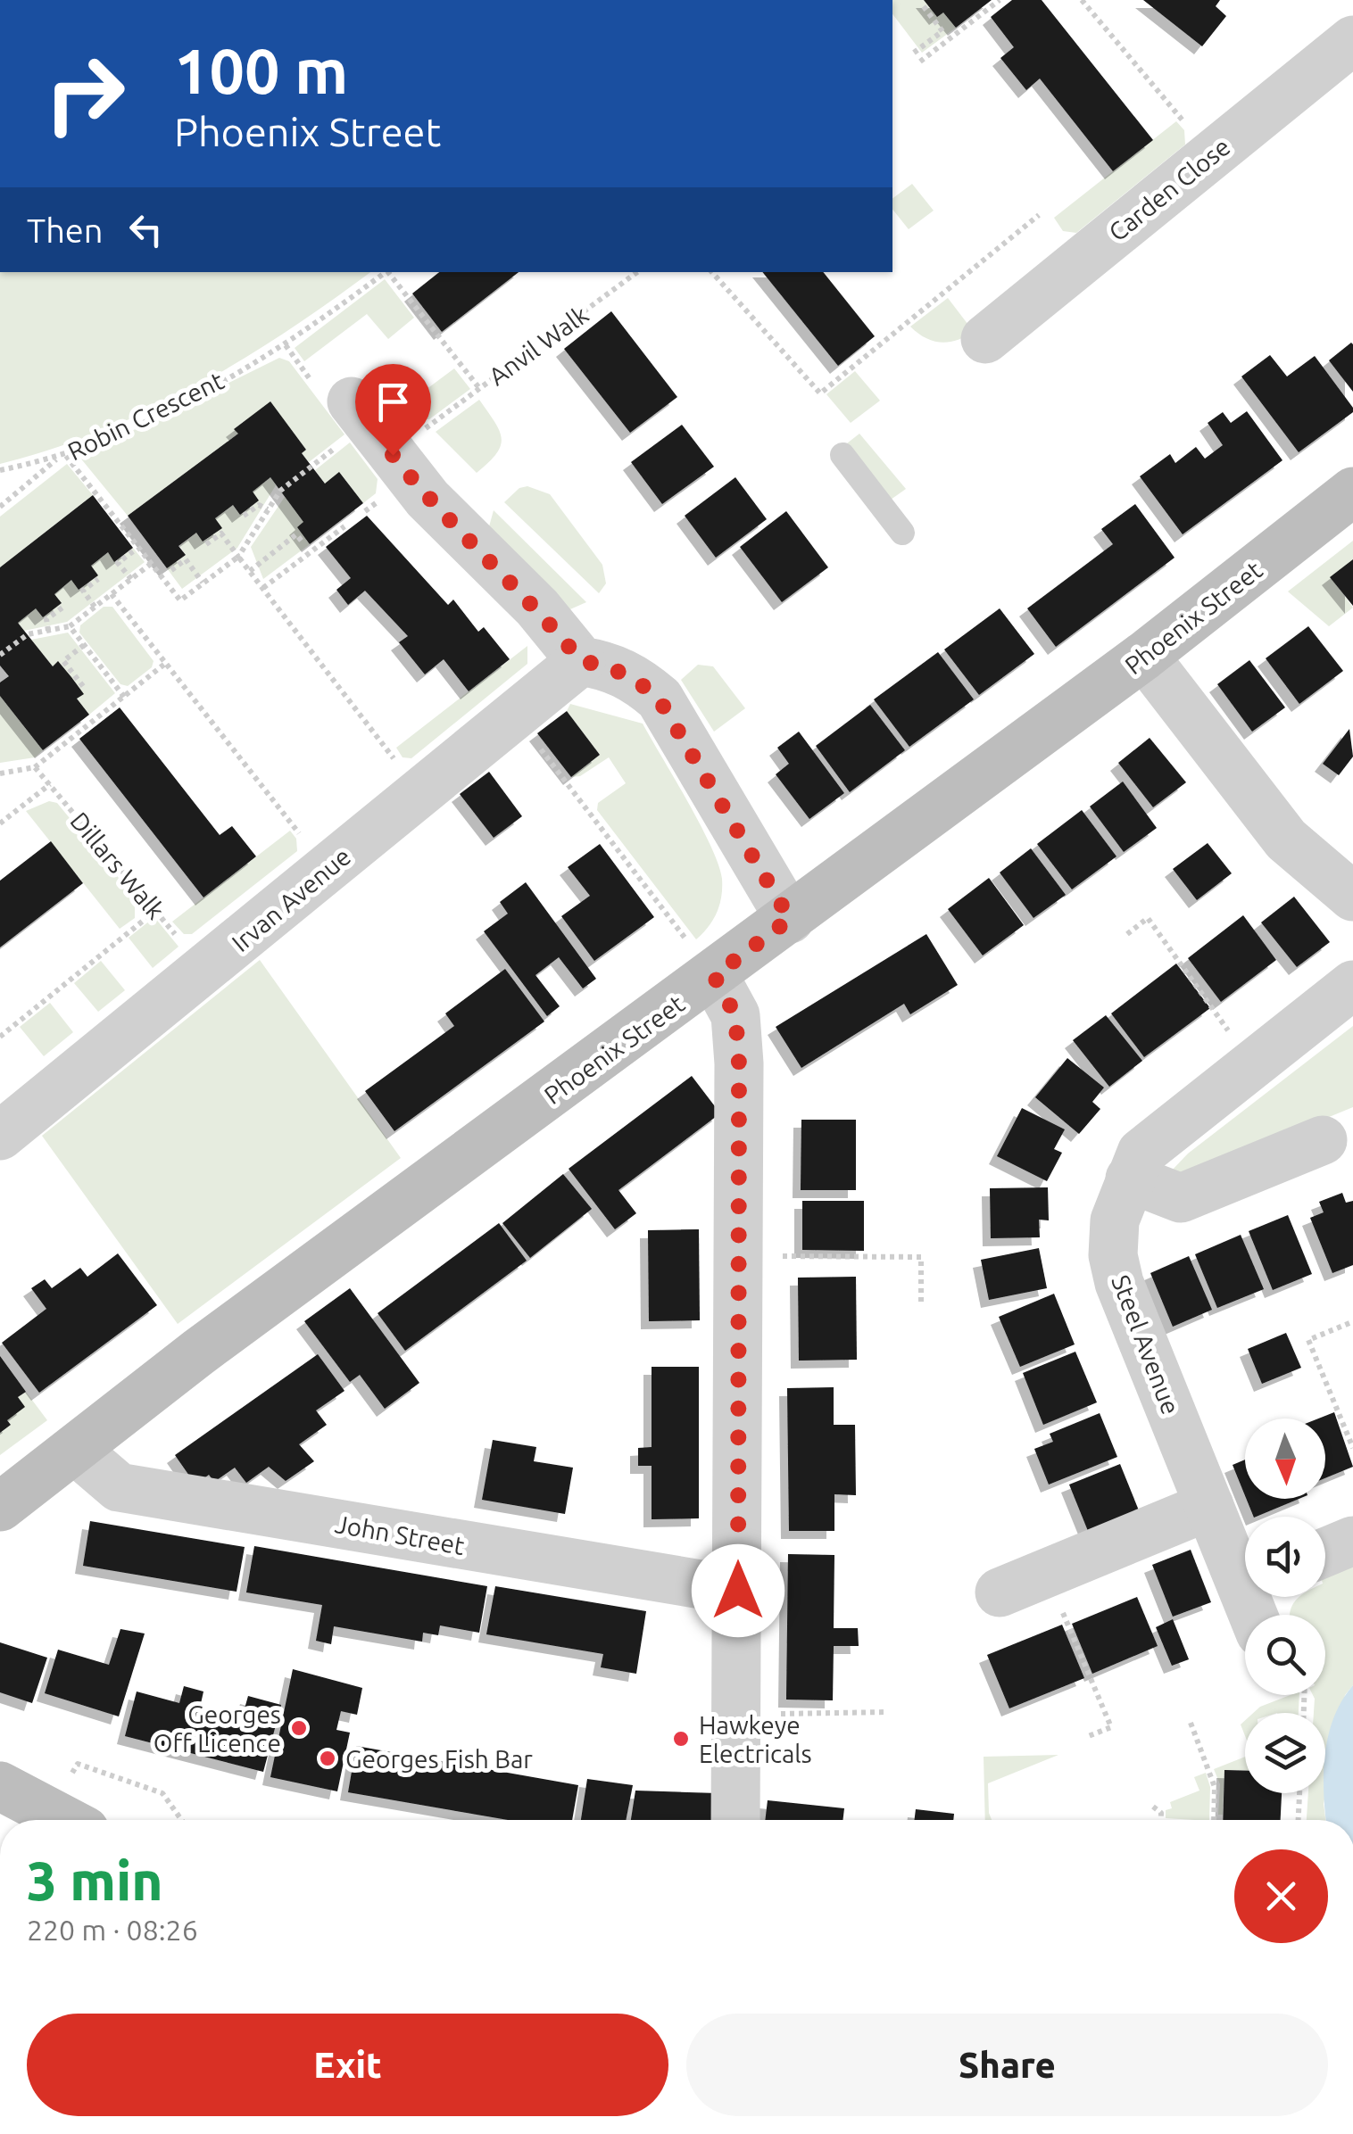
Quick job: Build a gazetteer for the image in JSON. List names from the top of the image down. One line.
{"streets":{"main road":["Phoenix Street"],"street":["Carden Close","Irvan Avenue","Steel Avenue","John Street"],"path":["Anvil Walk","Robin Crescent","Dillars Walk"]},"crossings":[["Anvil Walk","Robin Crescent"],["Phoenix Street","John Street"]],"places":["Georges Off Licence","Hawkeye Electricals","Georges Fish Bar"],"north":"bottom","page":{"turn":["100 m","Phoenix Street"],"then":"Then","heading":["3 min","220 m · 08:26"],"buttons":["Exit","Share"]}}
